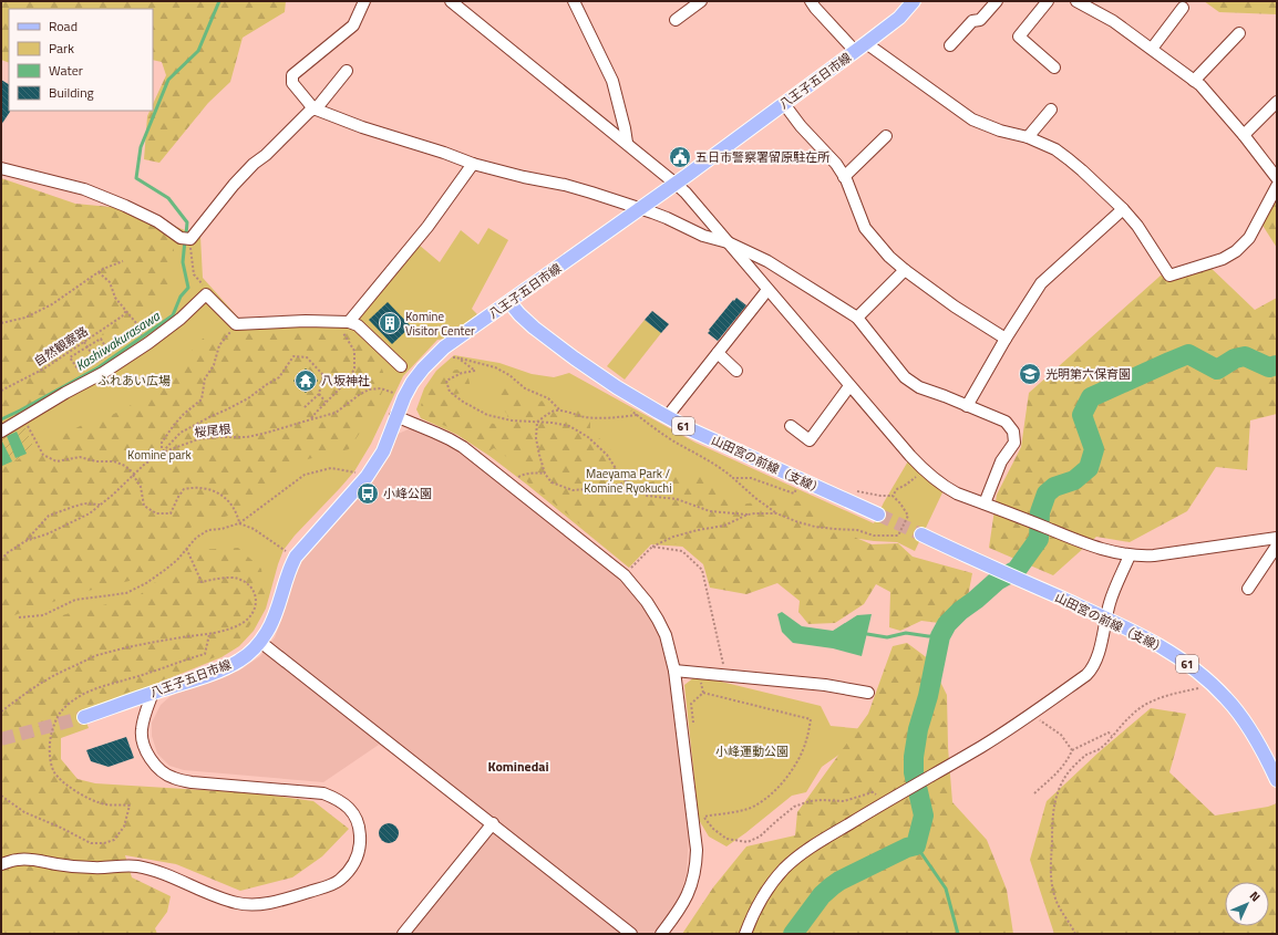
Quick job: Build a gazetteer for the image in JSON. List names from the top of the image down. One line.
{"streets":{"main road":["八王子五日市線","61","山田宮の前線（支線）"],"path":["自然観察路","桜尾根"]},"crossings":[["八王子五日市線","山田宮の前線（支線）"]],"districts":["Kominedai"],"water":["Kashiwakurasawa"],"parks":["ふれあい広場","Komine park","Maeyama Park / Komine Ryokuchi","小峰運動公園"],"places":{"public building":["五日市警察署留原駐在所"],"building":["Komine Visitor Center"],"school or university":["光明第六保育園"],"temple":["八坂神社"],"bus stop":["小峰公園"]},"legend":["Road","Park","Water","Building"],"north":"top right"}
